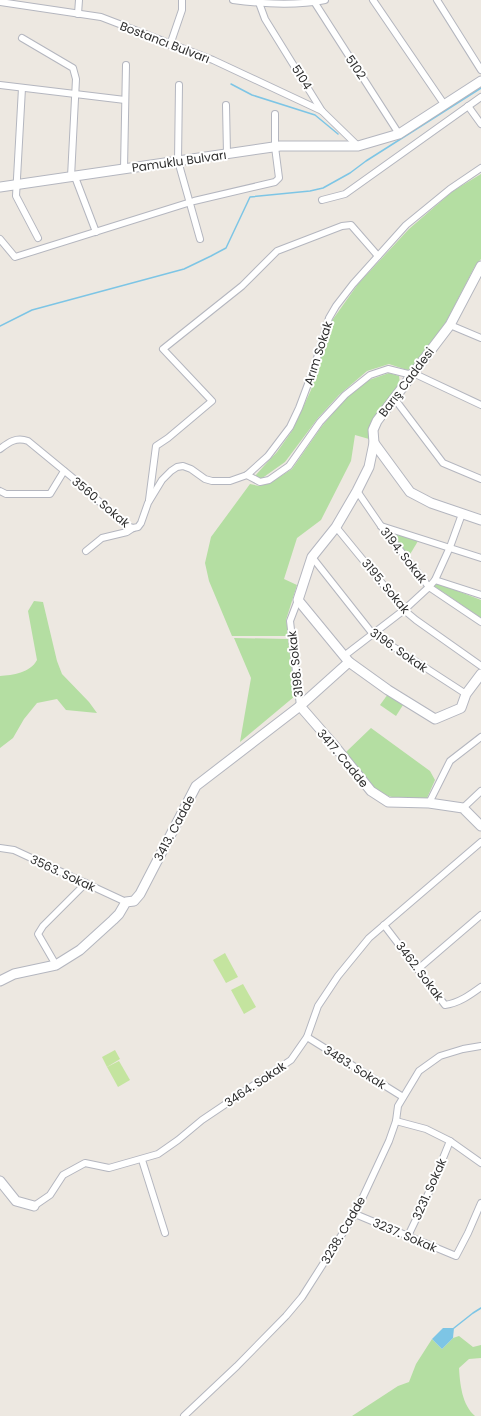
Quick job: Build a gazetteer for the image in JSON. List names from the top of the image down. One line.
{"streets":{"street":["Bostancı Bulvarı","5102","5104","Pamuklu Bulvarı","Arım Sokak","Barış Caddesi","3560. Sokak","3194. Sokak","3195. Sokak","3196. Sokak","3198. Sokak","3417. Cadde","3413. Cadde","3563. Sokak","3462. Sokak","3483. Sokak","3464. Sokak","3231. Sokak","3238. Cadde","3237. Sokak"]},"crossings":[["Bostancı Bulvarı","5104"],["5102","Pamuklu Bulvarı"],["5104","Pamuklu Bulvarı"],["Barış Caddesi","3194. Sokak"],["Barış Caddesi","3195. Sokak"],["Barış Caddesi","3196. Sokak"],["Barış Caddesi","3198. Sokak"],["3198. Sokak","3417. Cadde"],["3198. Sokak","3413. Cadde"],["3417. Cadde","3413. Cadde"],["3413. Cadde","3563. Sokak"],["3462. Sokak","3464. Sokak"],["3483. Sokak","3464. Sokak"],["3483. Sokak","3238. Cadde"],["3231. Sokak","3237. Sokak"],["3238. Cadde","3237. Sokak"]]}
